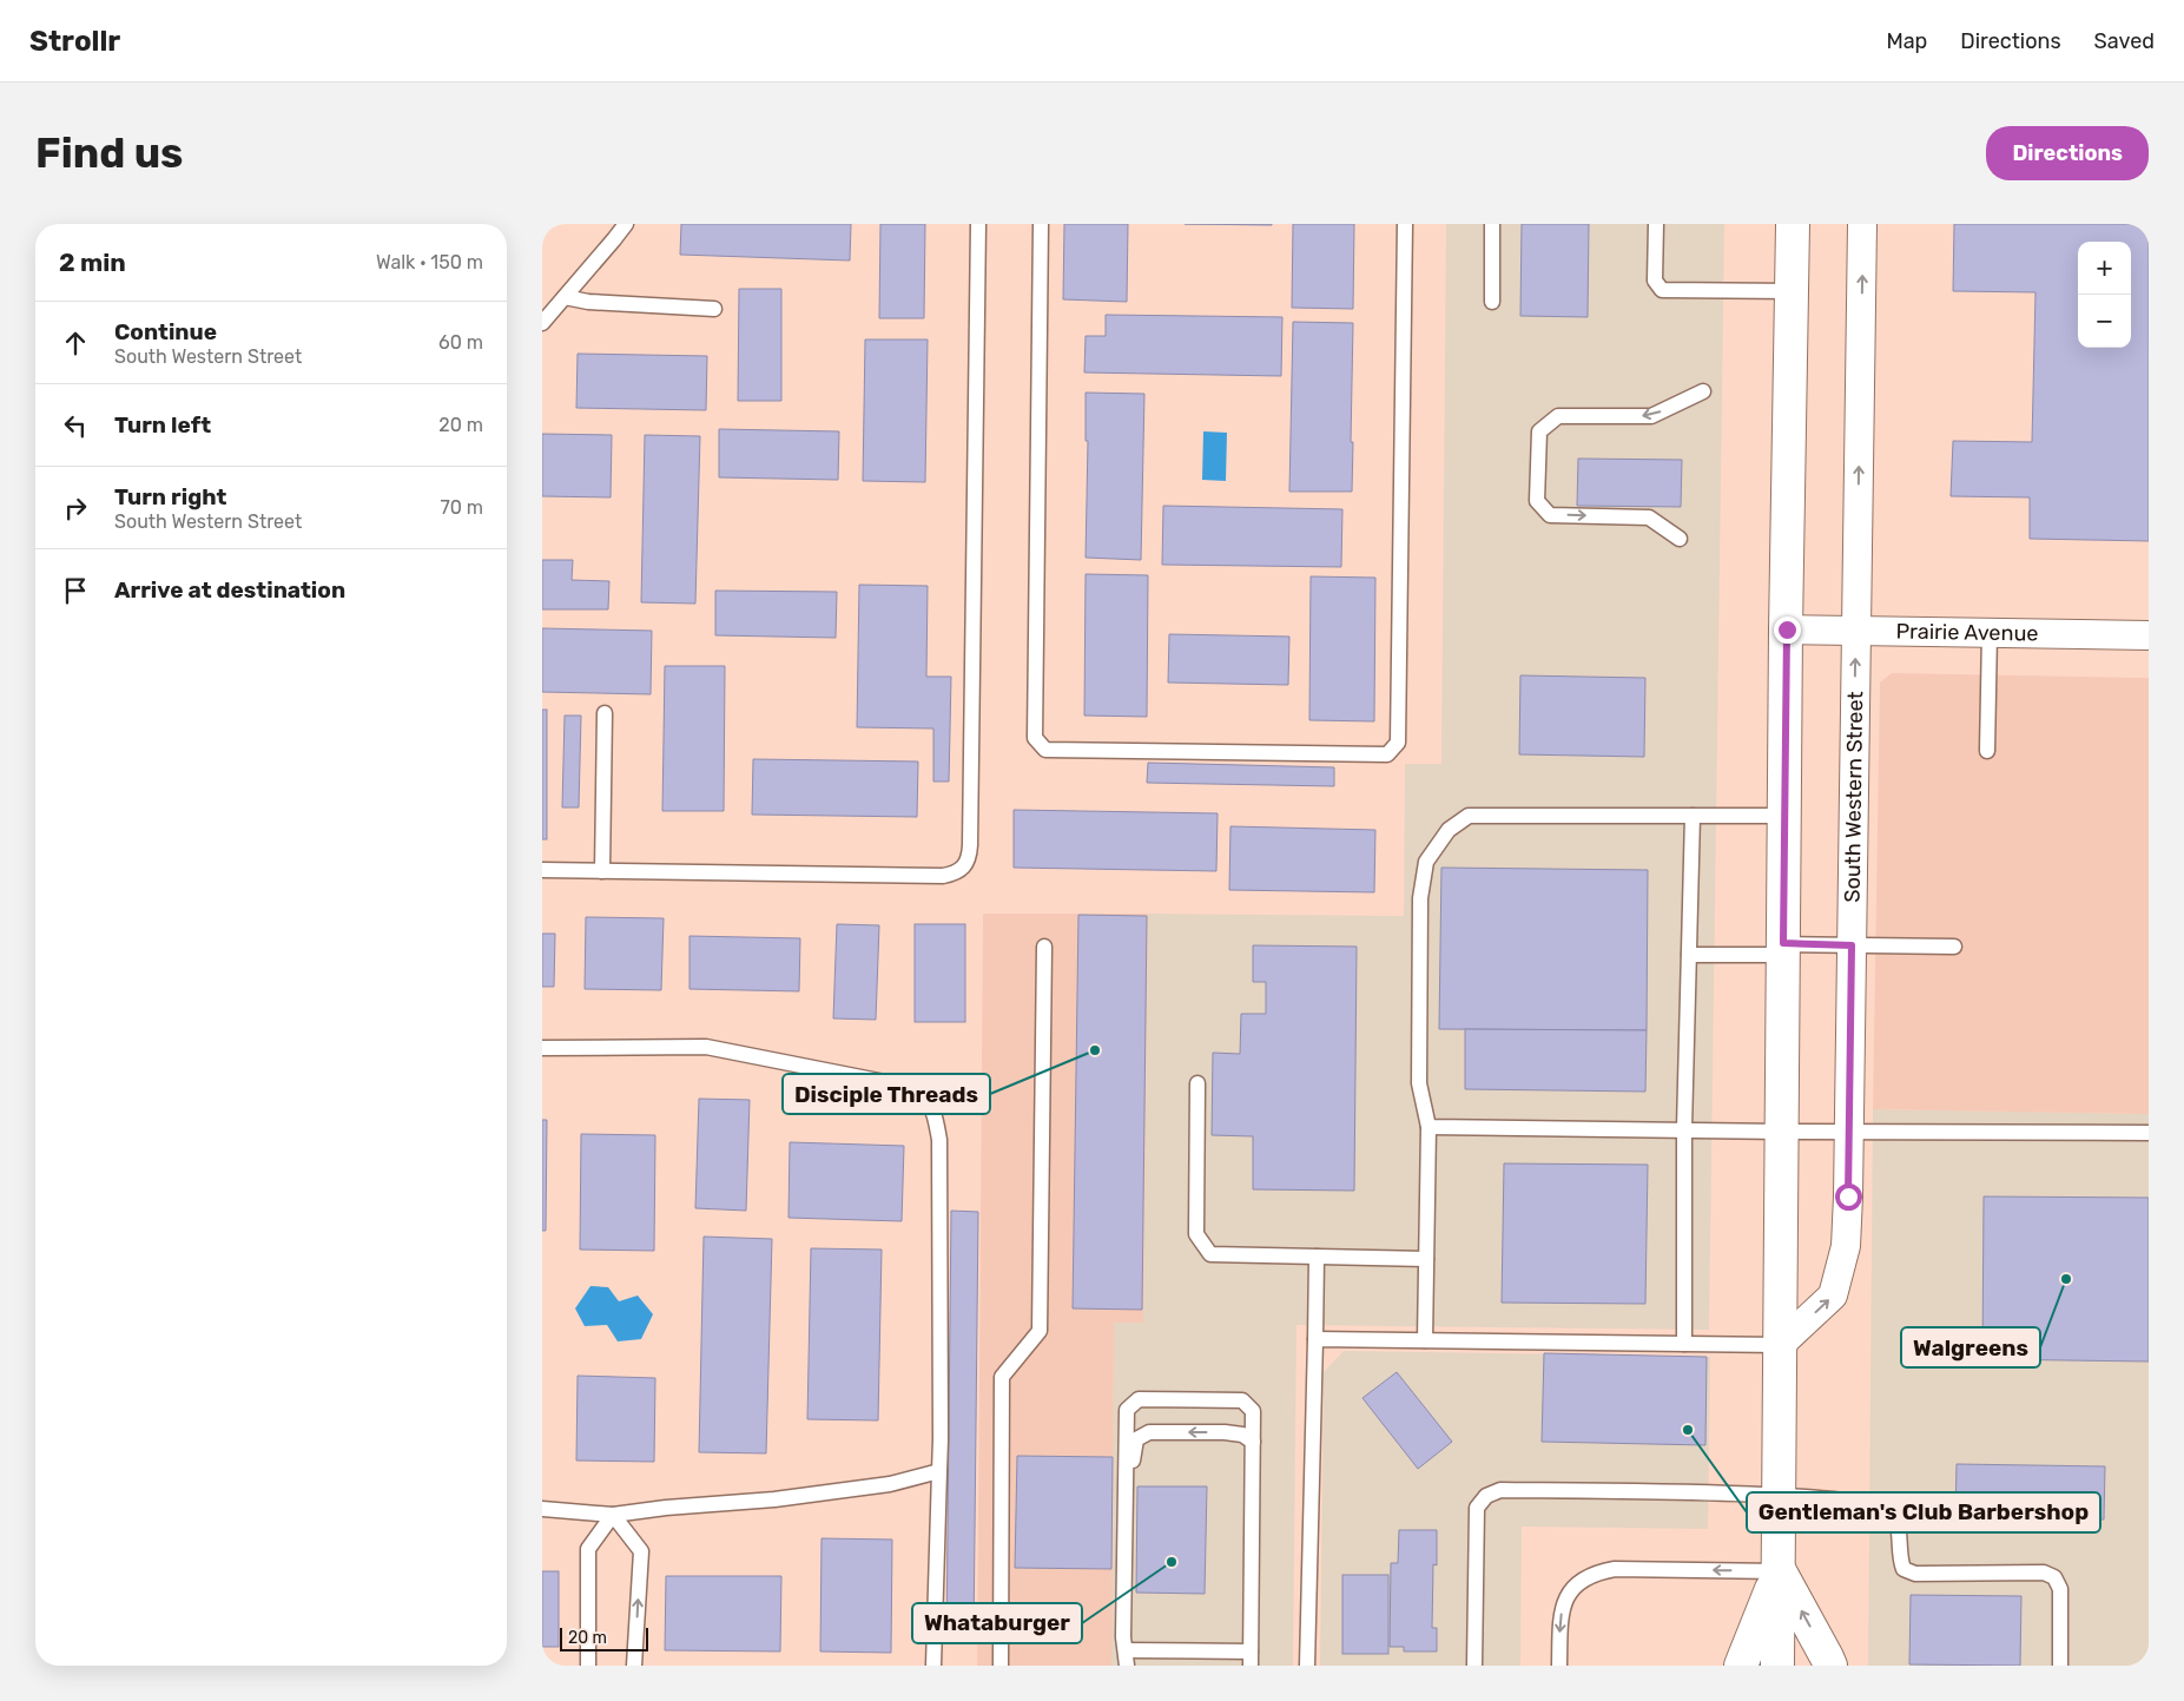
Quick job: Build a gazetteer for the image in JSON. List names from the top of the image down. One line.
{"streets":{"street":["Prairie Avenue","South Western Street"]},"crossings":[["Prairie Avenue","South Western Street"]],"one_way":["South Western Street"],"places":["Disciple Threads","Walgreens","Gentleman's Club Barbershop","Whataburger"],"scale_bar":"20 m","page":{"header":"Strollr","nav":["Map","Directions","Saved"],"buttons":"Directions","title":"Find us","heading":["2 min","Walk · 150 m"],"map_buttons":["+","−"],"list":[["Continue","South Western Street","60 m"],["Turn left","20 m"],["Turn right","South Western Street","70 m"],"Arrive at destination"],"scale":"20 m"}}
